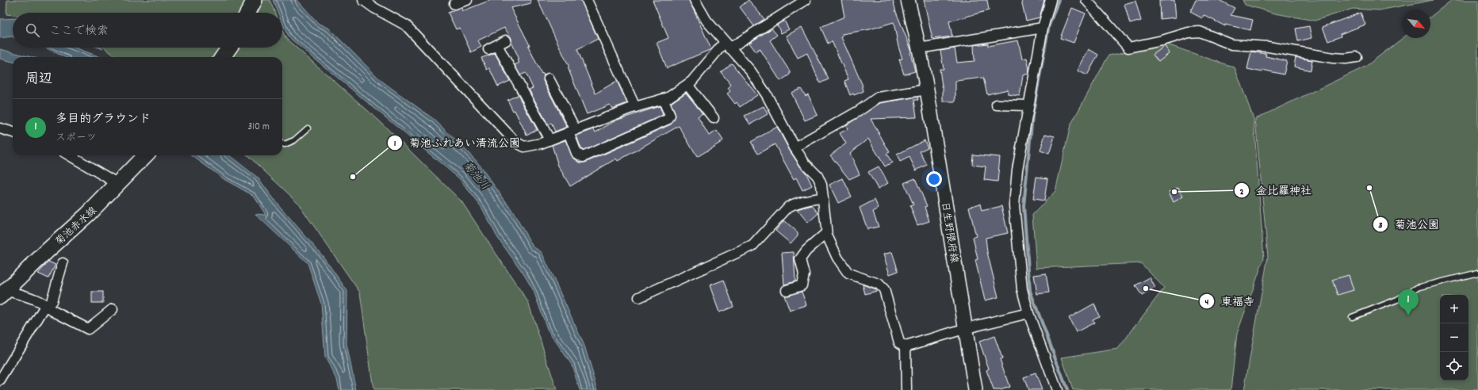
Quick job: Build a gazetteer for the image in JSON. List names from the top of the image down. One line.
{"streets":{"main road":["菊池赤水線","日生野隈府線"]},"water":["菊池川"],"places":["菊池ふれあい清流公園","菊池公園","金比羅神社","東福寺"],"north":"bottom right","page":{"search":"ここで検索","heading":"周辺","list":[{"mark":"1","name":"多目的グラウンド","note":"スポーツ","value":"310 m"}],"pins":"1","map_buttons":["+","−"]}}
